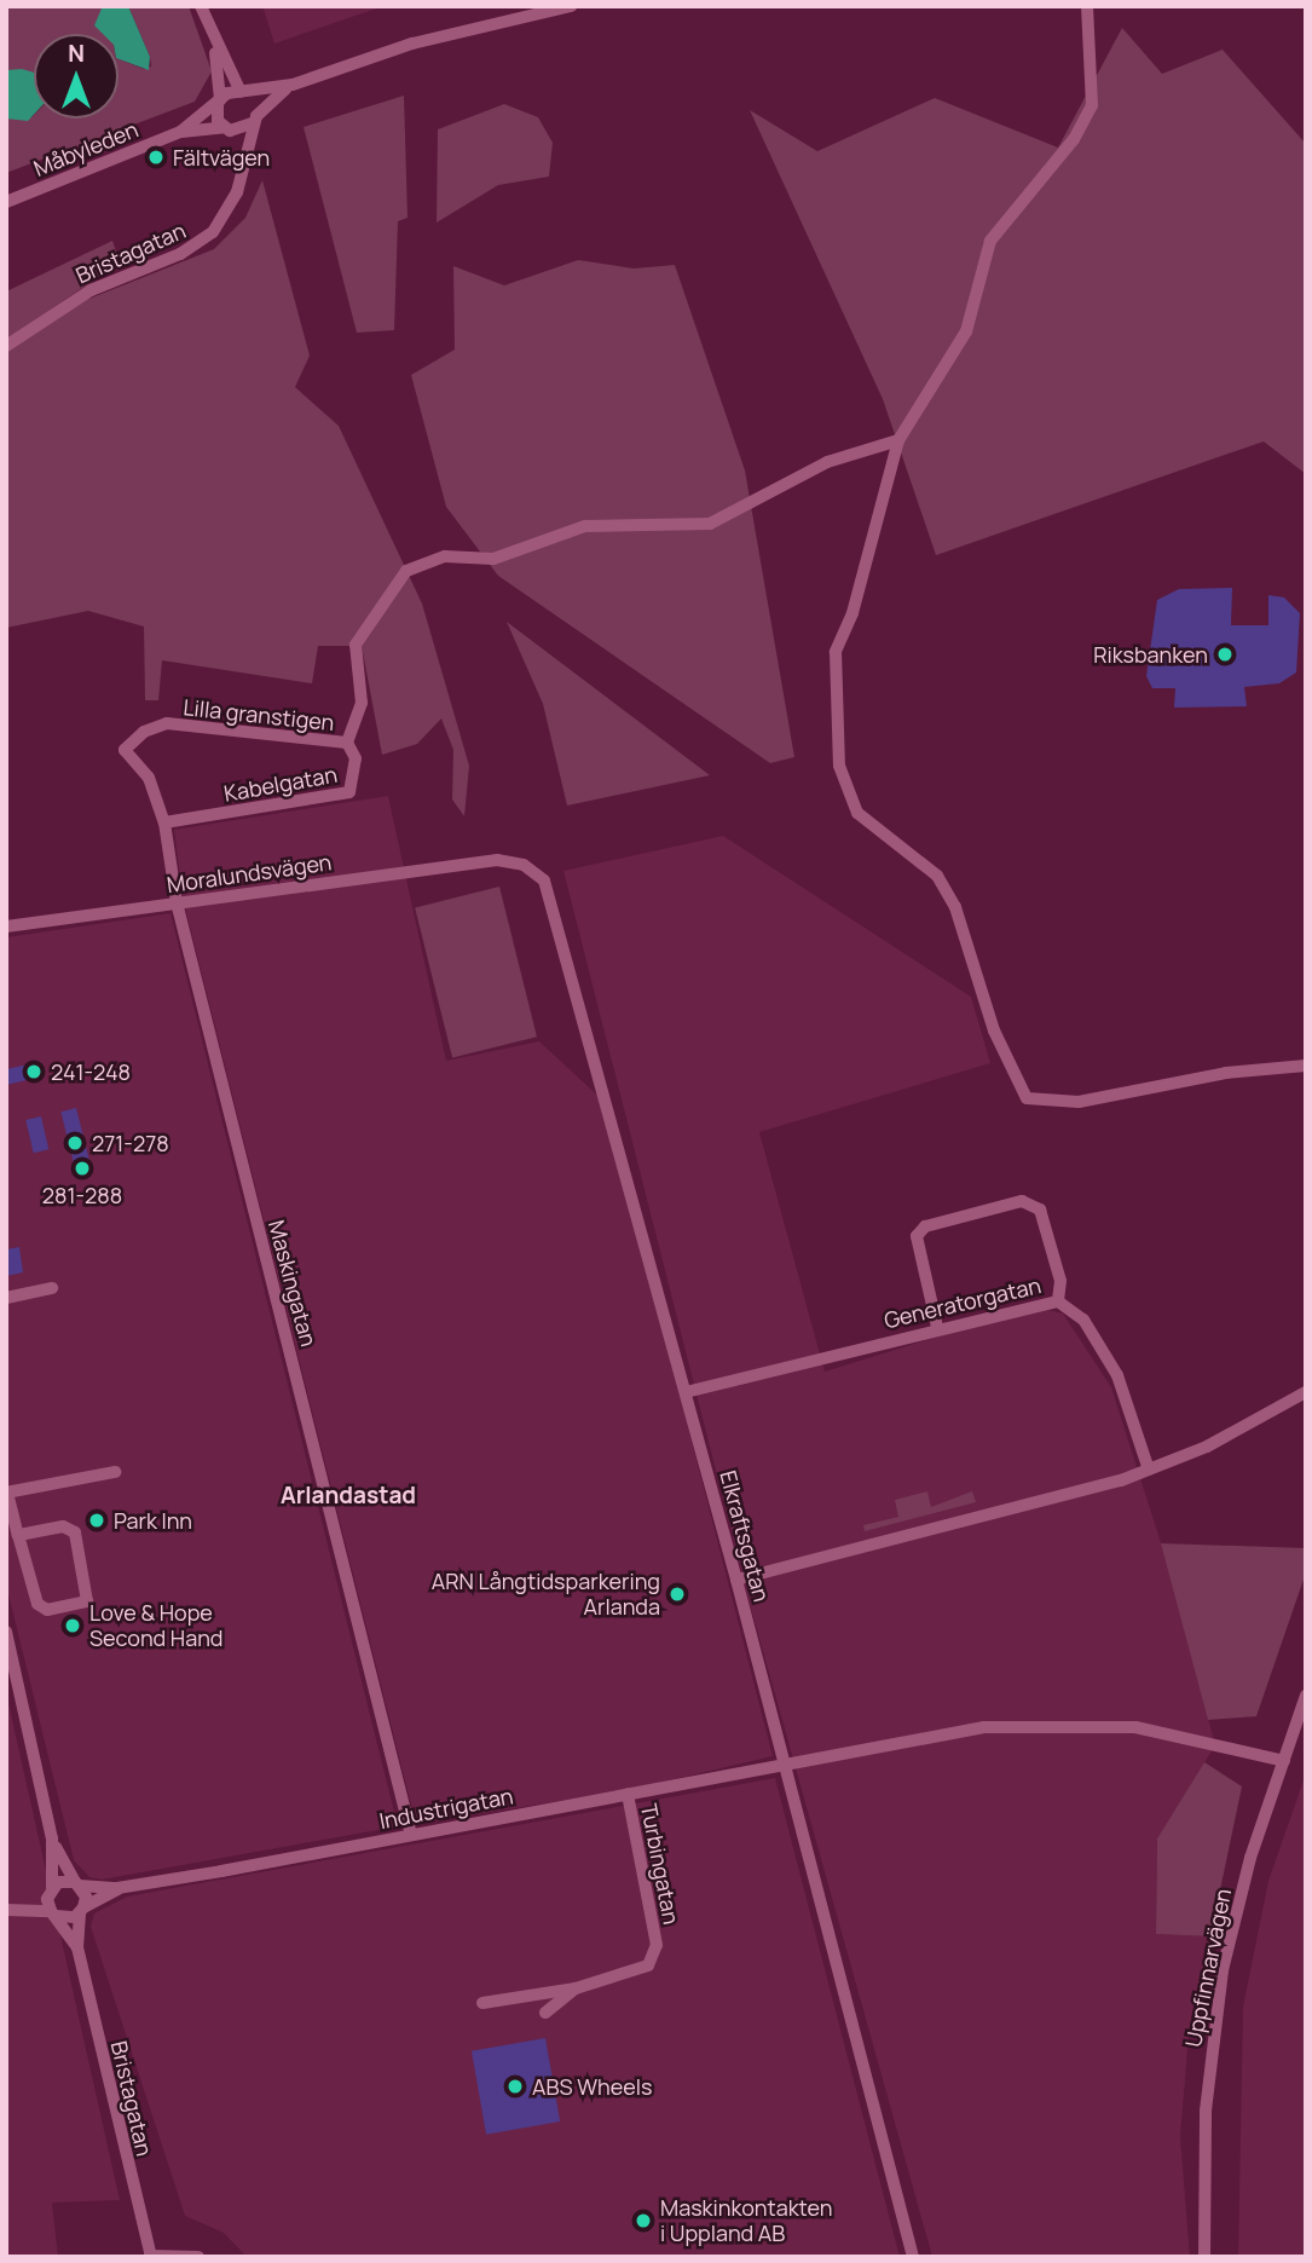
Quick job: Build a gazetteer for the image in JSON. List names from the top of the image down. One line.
{"streets":{"street":["Måbyleden","Bristagatan","Lilla granstigen","Kabelgatan","Moralundsvägen","Maskingatan","Generatorgatan","Elkraftsgatan","Industrigatan","Turbingatan","Uppfinnarvägen"]},"crossings":[["Måbyleden","Bristagatan"],["Bristagatan","Industrigatan"],["Lilla granstigen","Kabelgatan"],["Lilla granstigen","Maskingatan"],["Kabelgatan","Maskingatan"],["Moralundsvägen","Maskingatan"],["Moralundsvägen","Elkraftsgatan"],["Maskingatan","Industrigatan"],["Generatorgatan","Elkraftsgatan"],["Elkraftsgatan","Industrigatan"],["Industrigatan","Turbingatan"],["Industrigatan","Uppfinnarvägen"]],"districts":["Arlandastad"],"places":["Fältvägen","Riksbanken","241-248","271-278","281-288","Park Inn","ARN Långtidsparkering Arlanda","Love & Hope Second Hand","ABS Wheels","Maskinkontakten i Uppland AB"],"north":"top"}
